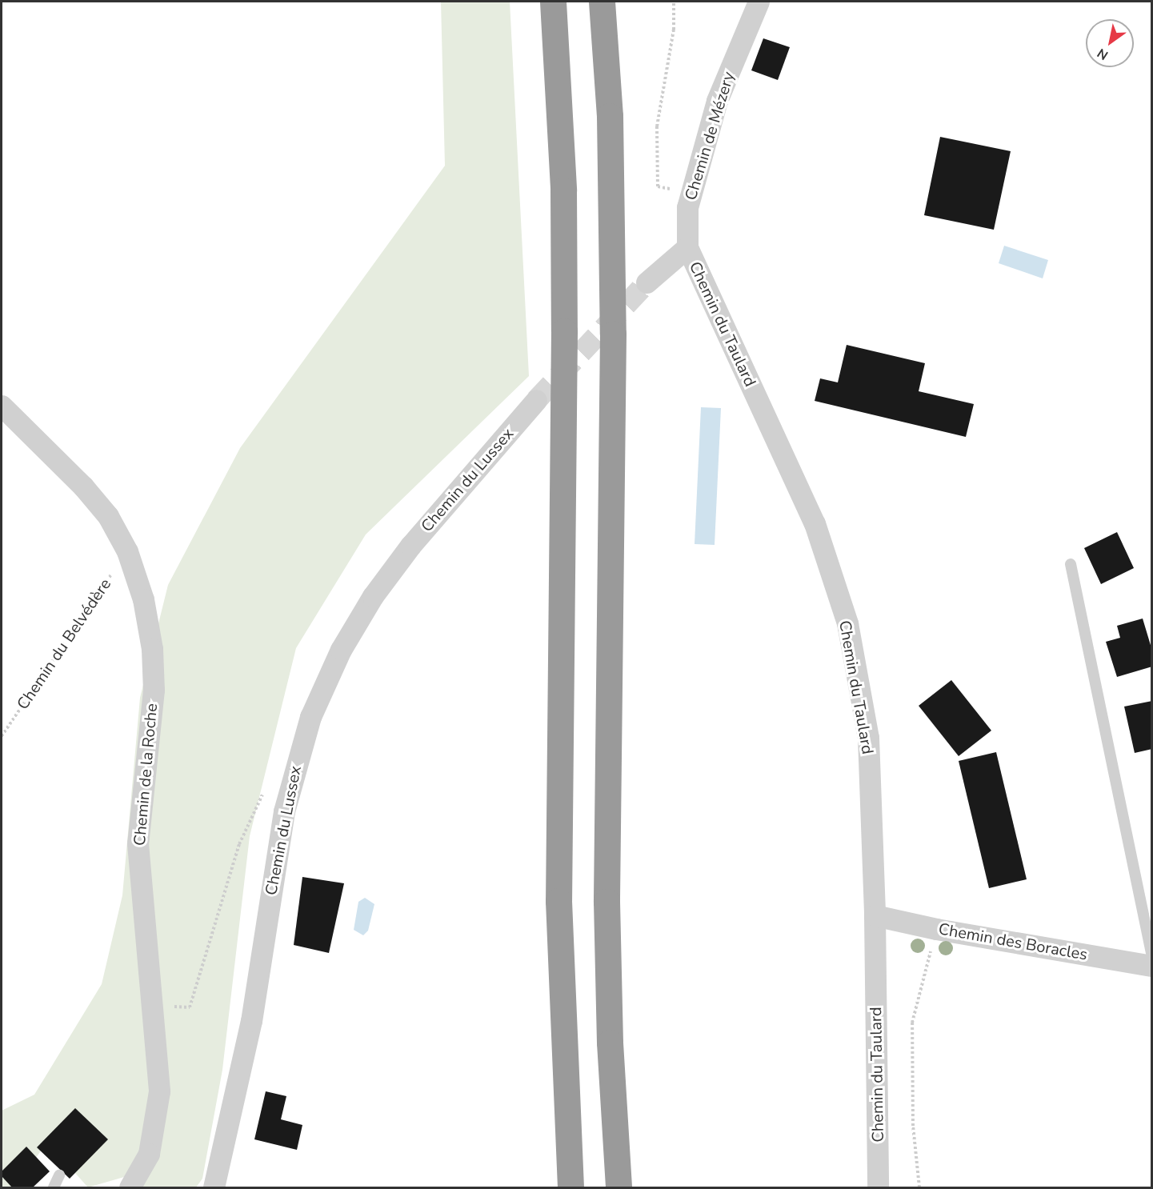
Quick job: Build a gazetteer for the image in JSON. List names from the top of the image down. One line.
{"streets":{"street":["Chemin de Mézery","Chemin du Taulard","Chemin du Lussex","Chemin de la Roche","Chemin des Boracles"],"path":["Chemin du Belvédère"]},"crossings":[["Chemin de Mézery","Chemin du Taulard"],["Chemin du Taulard","Chemin des Boracles"],["Chemin du Belvédère","Chemin de la Roche"]],"north":"bottom left"}
